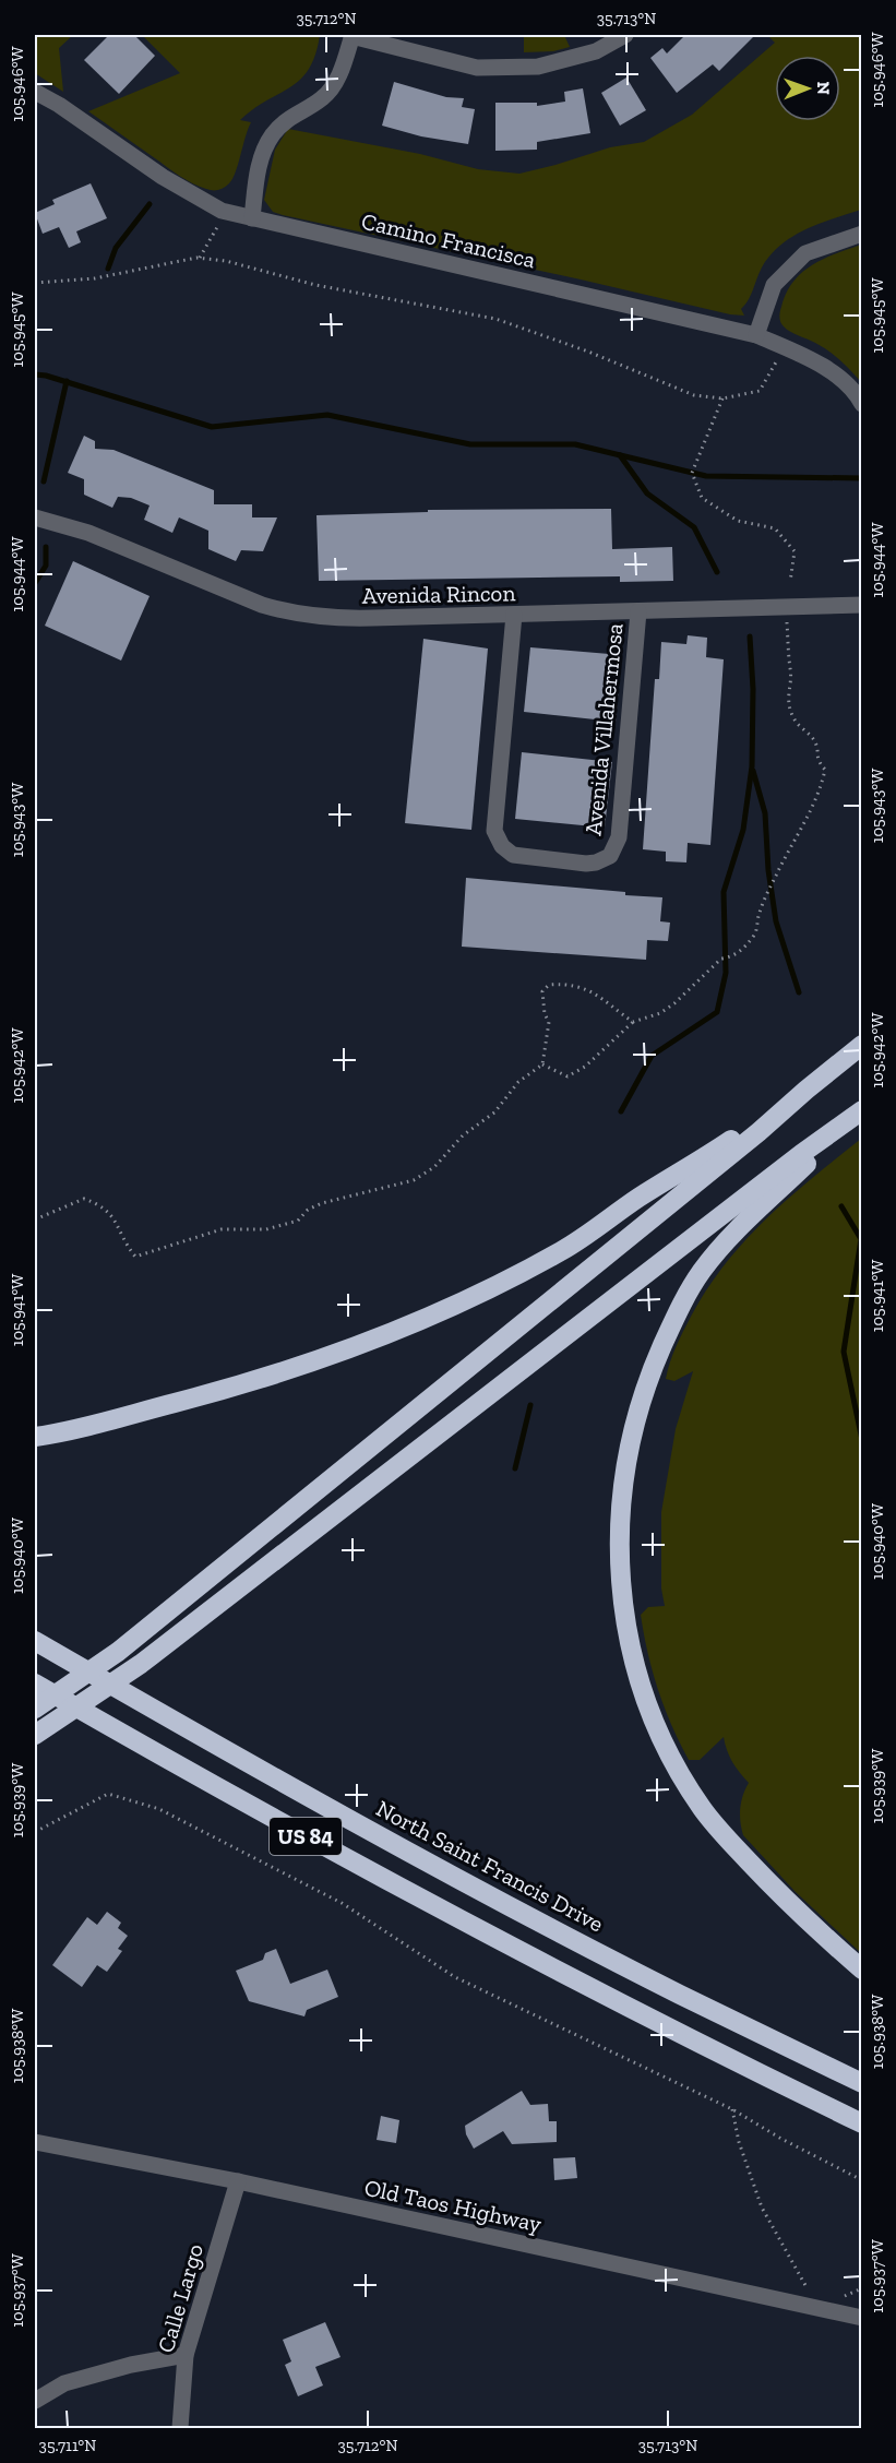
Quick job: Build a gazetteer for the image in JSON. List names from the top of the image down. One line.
{"streets":{"highway":["US 84","North Saint Francis Drive"],"street":["Camino Francisca","Avenida Rincon","Avenida Villahermosa","Old Taos Highway","Calle Largo"]},"crossings":[["Avenida Rincon","Avenida Villahermosa"],["Old Taos Highway","Calle Largo"]],"north":"right","coordinates":["35.712°N","35.713°N","105.946°W","105.945°W","105.944°W","105.943°W","105.942°W","105.941°W","105.940°W","105.939°W","105.938°W","105.937°W","35.711°N"]}
